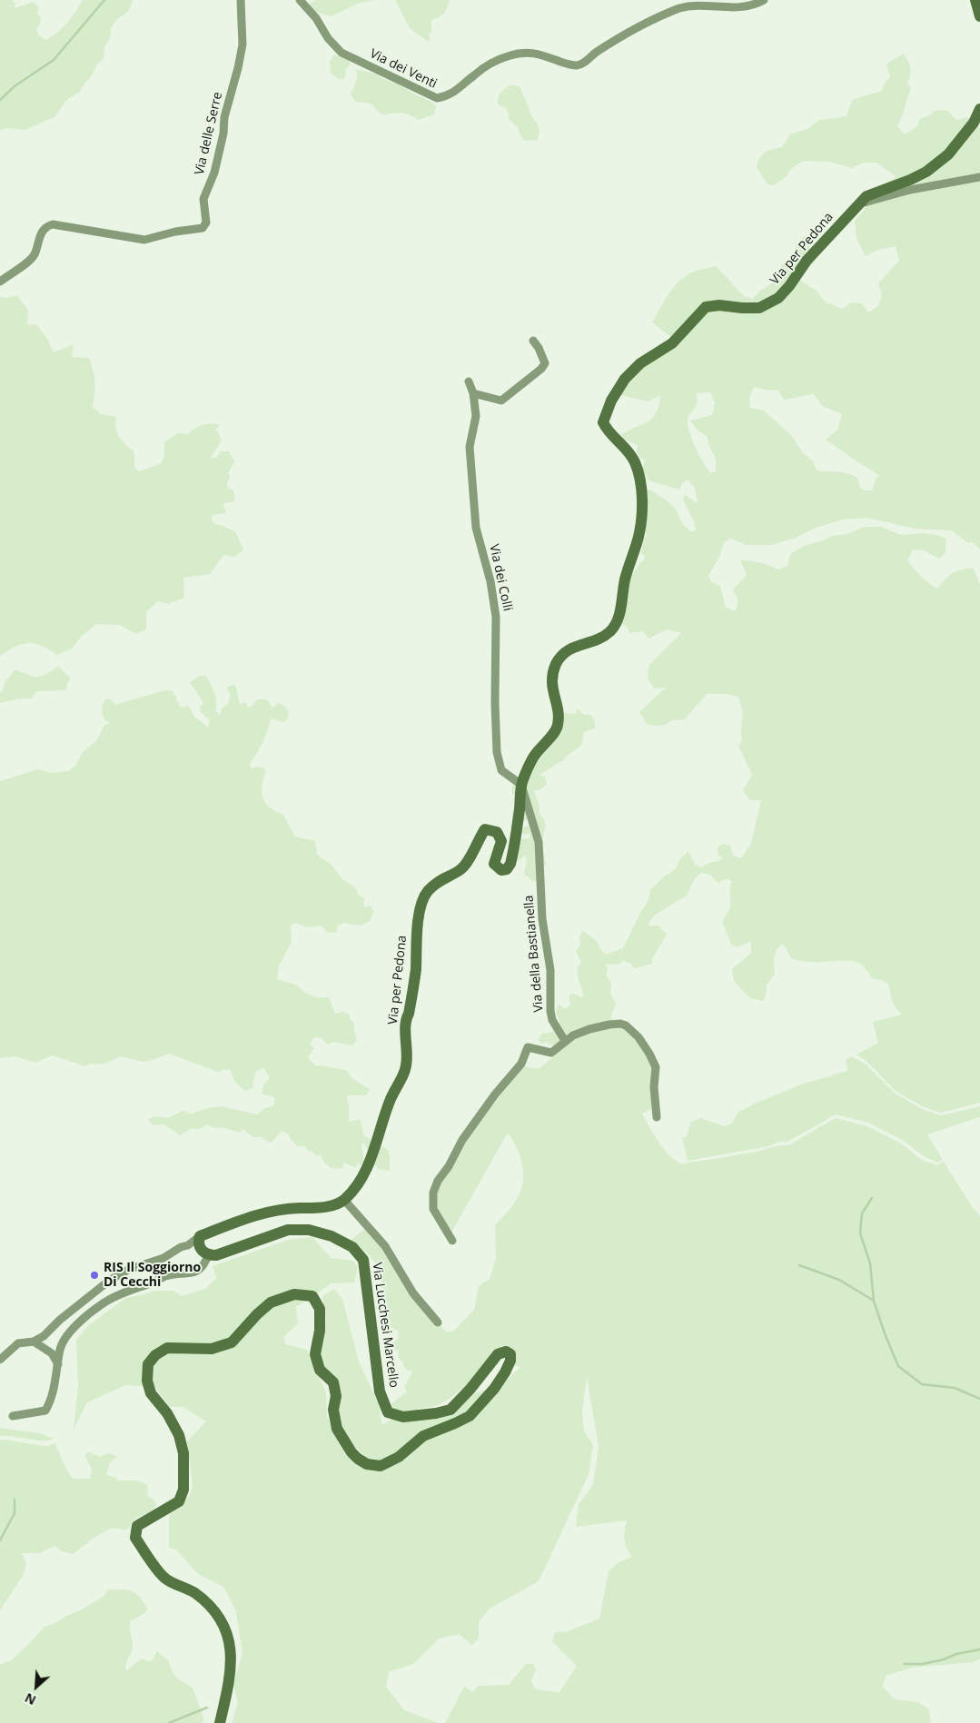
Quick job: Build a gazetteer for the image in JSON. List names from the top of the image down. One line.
{"streets":{"street":["Via dei Venti","Via delle Serre","Via per Pedona","Via dei Colli","Via della Bastianella","Via Lucchesi Marcello"]},"crossings":[["Via per Pedona","Via dei Colli"],["Via per Pedona","Via della Bastianella"],["Via dei Colli","Via della Bastianella"]],"places":["RIS Il Soggiorno Di Cecchi"],"north":"bottom left"}
